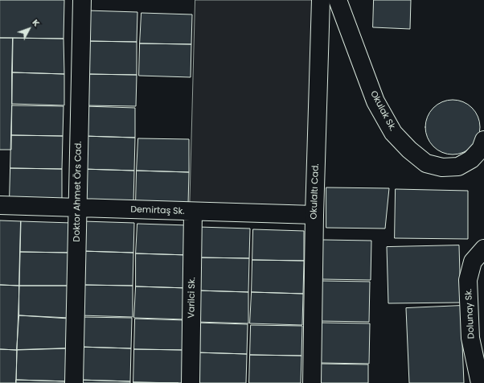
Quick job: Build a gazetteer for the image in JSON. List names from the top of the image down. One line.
{"streets":{"street":["Okulak Sk.","Doktor Ahmet Örs Cad.","Okulaltı Cad.","Demirtaş Sk.","Varilci Sk.","Dolunay Sk."]},"crossings":[["Doktor Ahmet Örs Cad.","Demirtaş Sk."],["Okulaltı Cad.","Demirtaş Sk."],["Demirtaş Sk.","Varilci Sk."]],"north":"top right"}
